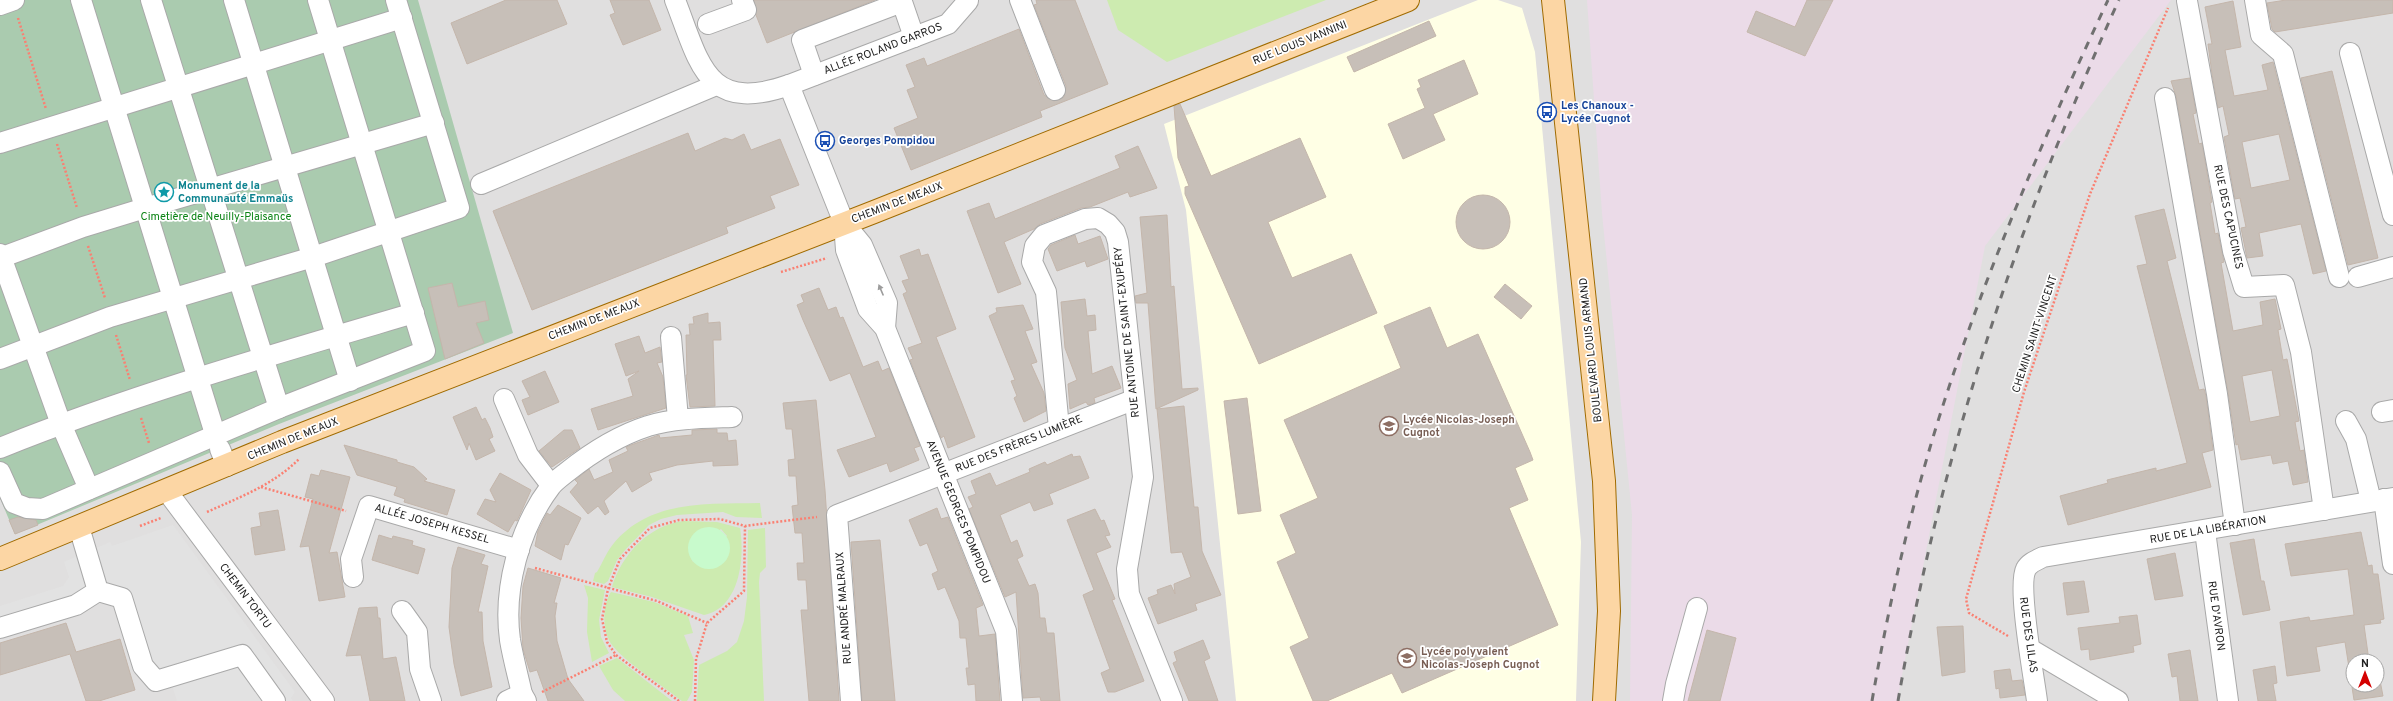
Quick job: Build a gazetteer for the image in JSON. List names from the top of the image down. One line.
{"streets":{"main road":["RUE LOUIS VANNINI","CHEMIN DE MEAUX","BOULEVARD LOUIS ARMAND"],"street":["ALLÉE ROLAND GARROS","RUE DES CAPUCINES","RUE ANTOINE DE SAINT-EXUPÉRY","RUE DES FRÈRES LUMIÈRE","AVENUE GEORGES POMPIDOU","ALLÉE JOSEPH KESSEL","RUE DE LA LIBÉRATION","CHEMIN TORTU","RUE ANDRÉ MALRAUX","RUE D'AVRON","RUE DES LILAS"],"path":["CHEMIN SAINT-VINCENT"]},"crossings":[["RUE LOUIS VANNINI","CHEMIN DE MEAUX"],["ALLÉE ROLAND GARROS","AVENUE GEORGES POMPIDOU"],["CHEMIN DE MEAUX","AVENUE GEORGES POMPIDOU"],["CHEMIN DE MEAUX","CHEMIN TORTU"],["RUE DES CAPUCINES","RUE DE LA LIBÉRATION"],["RUE ANTOINE DE SAINT-EXUPÉRY","RUE DES FRÈRES LUMIÈRE"],["CHEMIN SAINT-VINCENT","RUE DES LILAS"],["RUE DES FRÈRES LUMIÈRE","AVENUE GEORGES POMPIDOU"],["RUE DES FRÈRES LUMIÈRE","RUE ANDRÉ MALRAUX"],["RUE DE LA LIBÉRATION","RUE D'AVRON"],["RUE DE LA LIBÉRATION","RUE DES LILAS"]],"parks":["Cimetière de Neuilly-Plaisance"],"places":{"bus stop":["Les Chanoux - Lycée Cugnot","Georges Pompidou"],"place":["Monument de la Communauté Emmaüs"],"school or university":["Lycée Nicolas-Joseph Cugnot","Lycée polyvalent Nicolas-Joseph Cugnot"]},"north":"top"}
